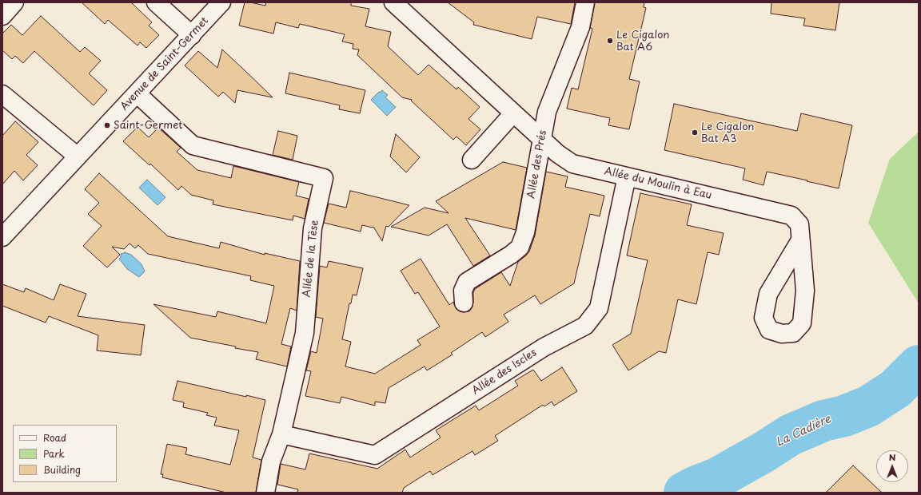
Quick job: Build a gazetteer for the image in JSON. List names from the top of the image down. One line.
{"streets":{"street":["Avenue de Saint-Germet","Allée des Prés","Allée du Moulin à Eau","Allée de la Tèse","Allée des Iscles"]},"crossings":[["Avenue de Saint-Germet","Allée de la Tèse"],["Allée des Prés","Allée du Moulin à Eau"],["Allée du Moulin à Eau","Allée des Iscles"],["Allée de la Tèse","Allée des Iscles"]],"water":["La Cadière"],"places":["Le Cigalon Bat A6","Saint-Germet","Le Cigalon Bat A3"],"legend":["Road","Park","Building"],"north":"top"}
